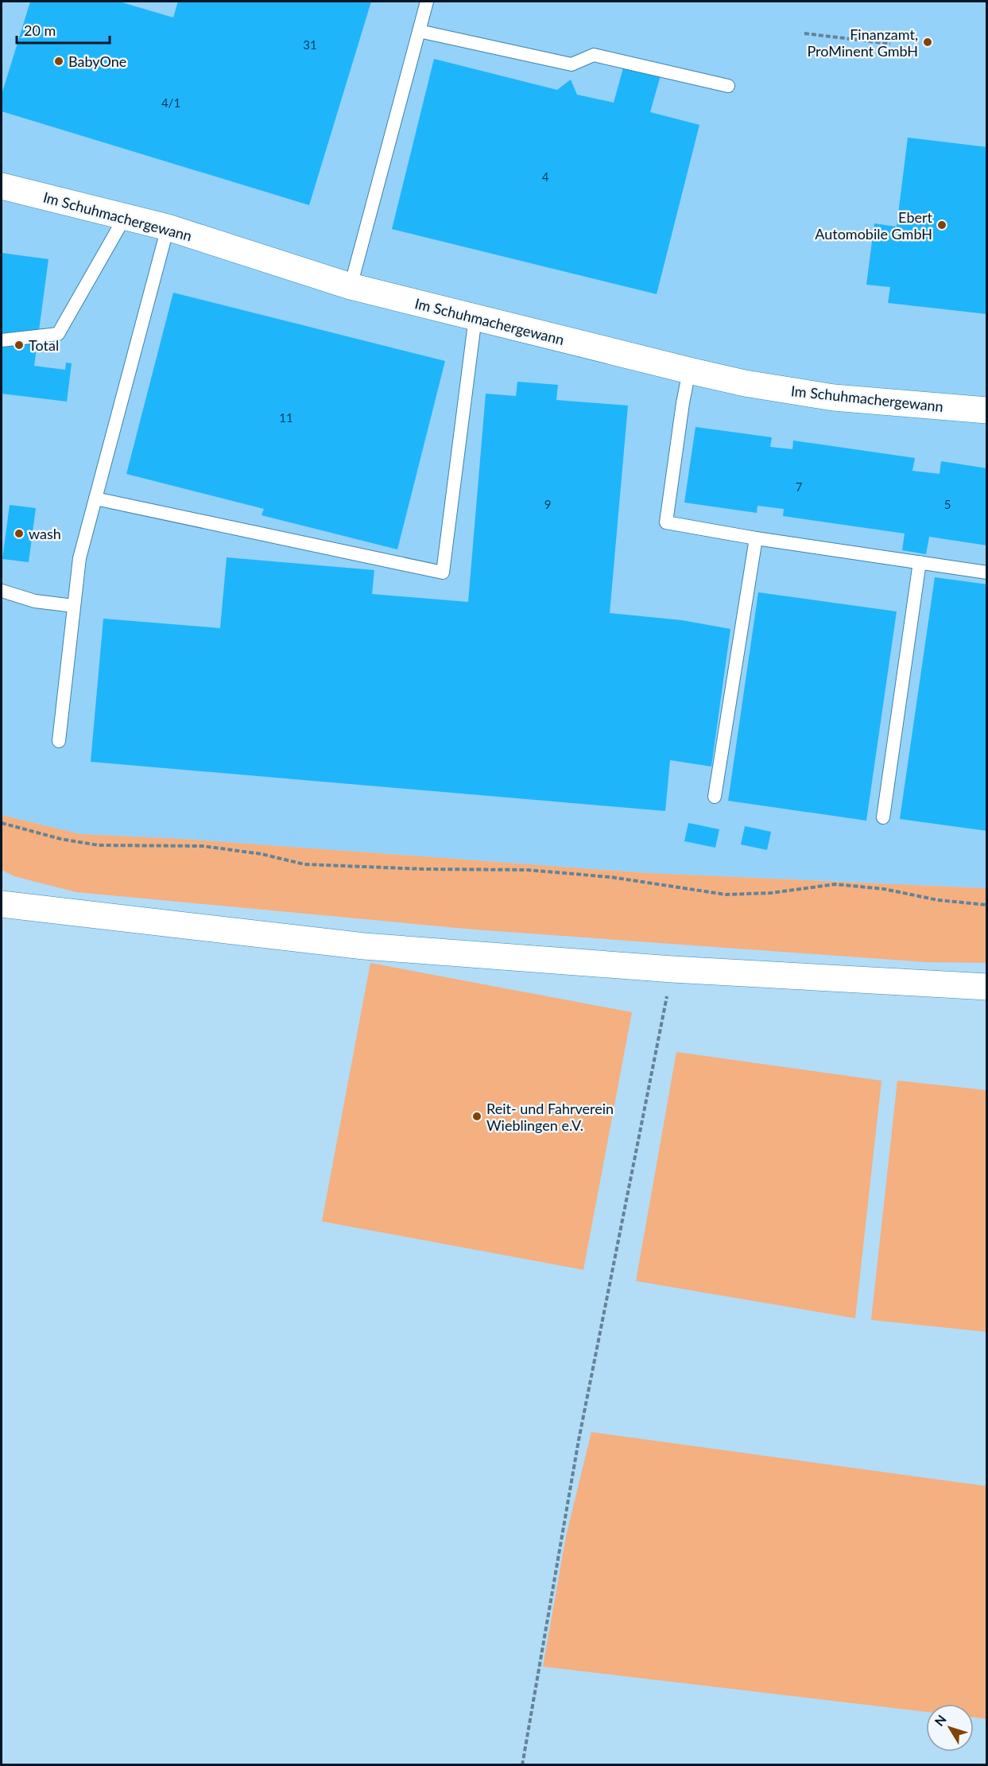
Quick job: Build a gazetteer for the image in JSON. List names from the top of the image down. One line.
{"streets":{"street":["Im Schuhmachergewann"]},"places":["Finanzamt, ProMinent GmbH","BabyOne","Ebert Automobile GmbH","Total","wash","Reit- und Fahrverein Wieblingen e.V."],"house_numbers":["31","4/1","4","11","7","9","5"],"scale_bar":"20 m","north":"top left"}
